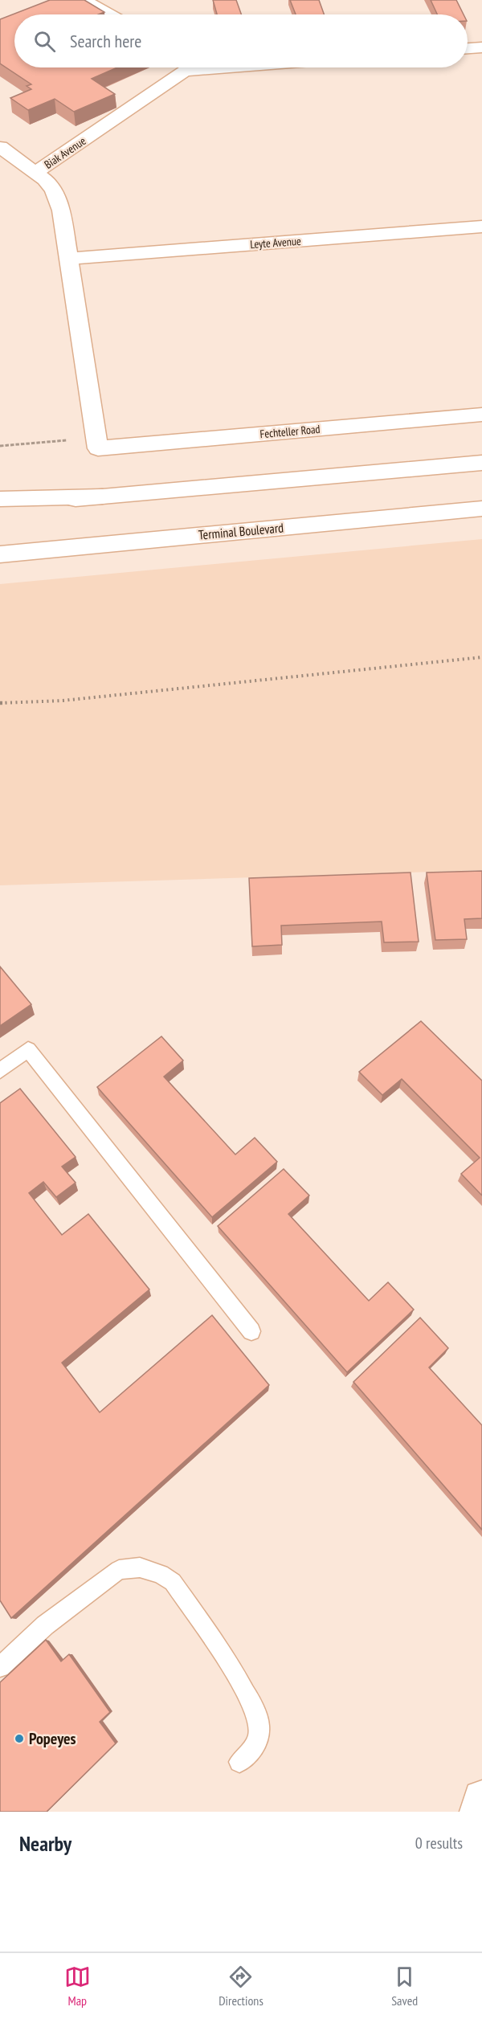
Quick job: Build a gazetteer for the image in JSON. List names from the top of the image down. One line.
{"streets":{"street":["Biak Avenue","Leyte Avenue","Fechteller Road","Terminal Boulevard"]},"crossings":[["Biak Avenue","Leyte Avenue"],["Biak Avenue","Fechteller Road"]],"places":["Popeyes"],"page":{"search":"Search here","heading":["Nearby","0 results"],"nav":["Map","Directions","Saved"]}}
